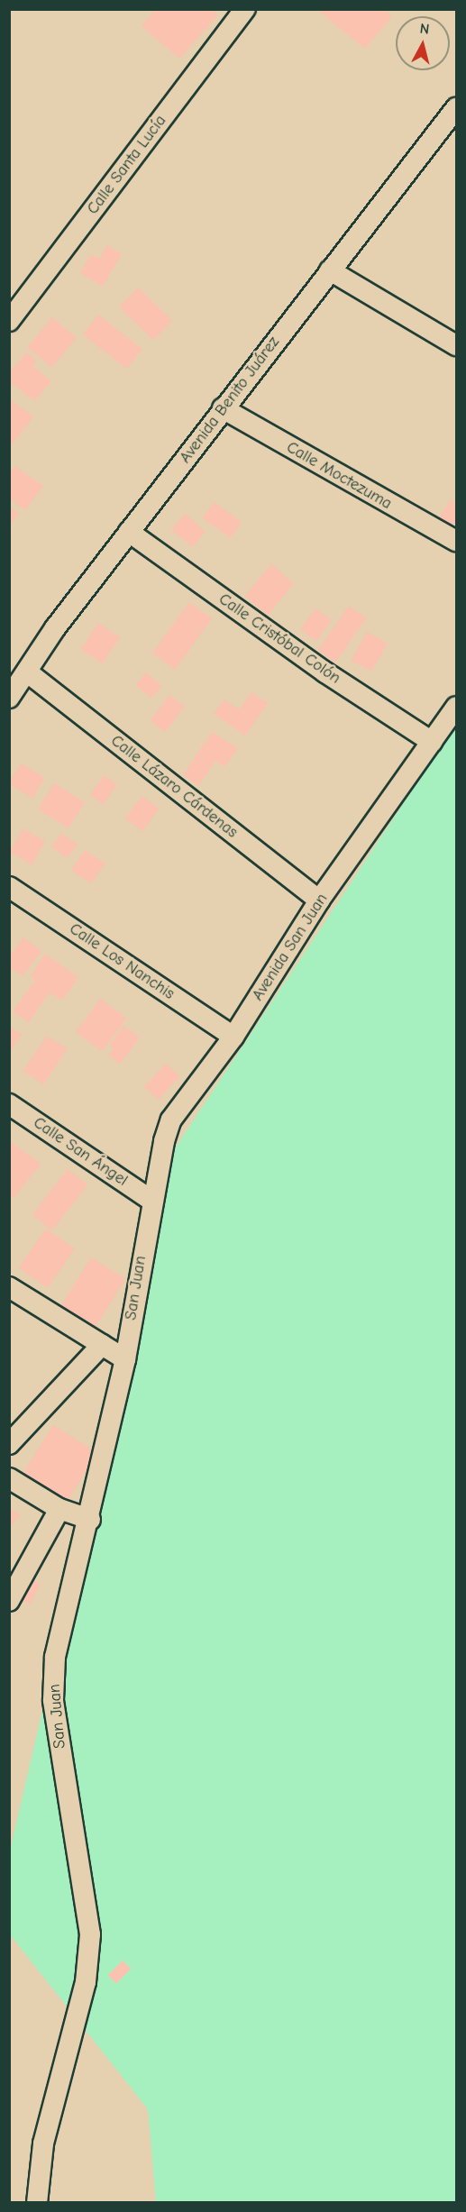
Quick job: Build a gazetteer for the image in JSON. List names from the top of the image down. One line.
{"streets":{"street":["Calle Santa Lucía","Avenida Benito Juárez","Calle Moctezuma","Calle Cristóbal Colón","Calle Lázaro Cárdenas","Avenida San Juan","Calle Los Nanchis","Calle San Ángel","San Juan"]},"crossings":[["Avenida Benito Juárez","Calle Moctezuma"],["Avenida Benito Juárez","Calle Cristóbal Colón"],["Avenida Benito Juárez","Calle Lázaro Cárdenas"],["Calle Cristóbal Colón","Avenida San Juan"],["Calle Lázaro Cárdenas","Avenida San Juan"],["Avenida San Juan","Calle Los Nanchis"],["Avenida San Juan","Calle San Ángel"],["Avenida San Juan","San Juan"],["Calle San Ángel","San Juan"]],"north":"top"}
